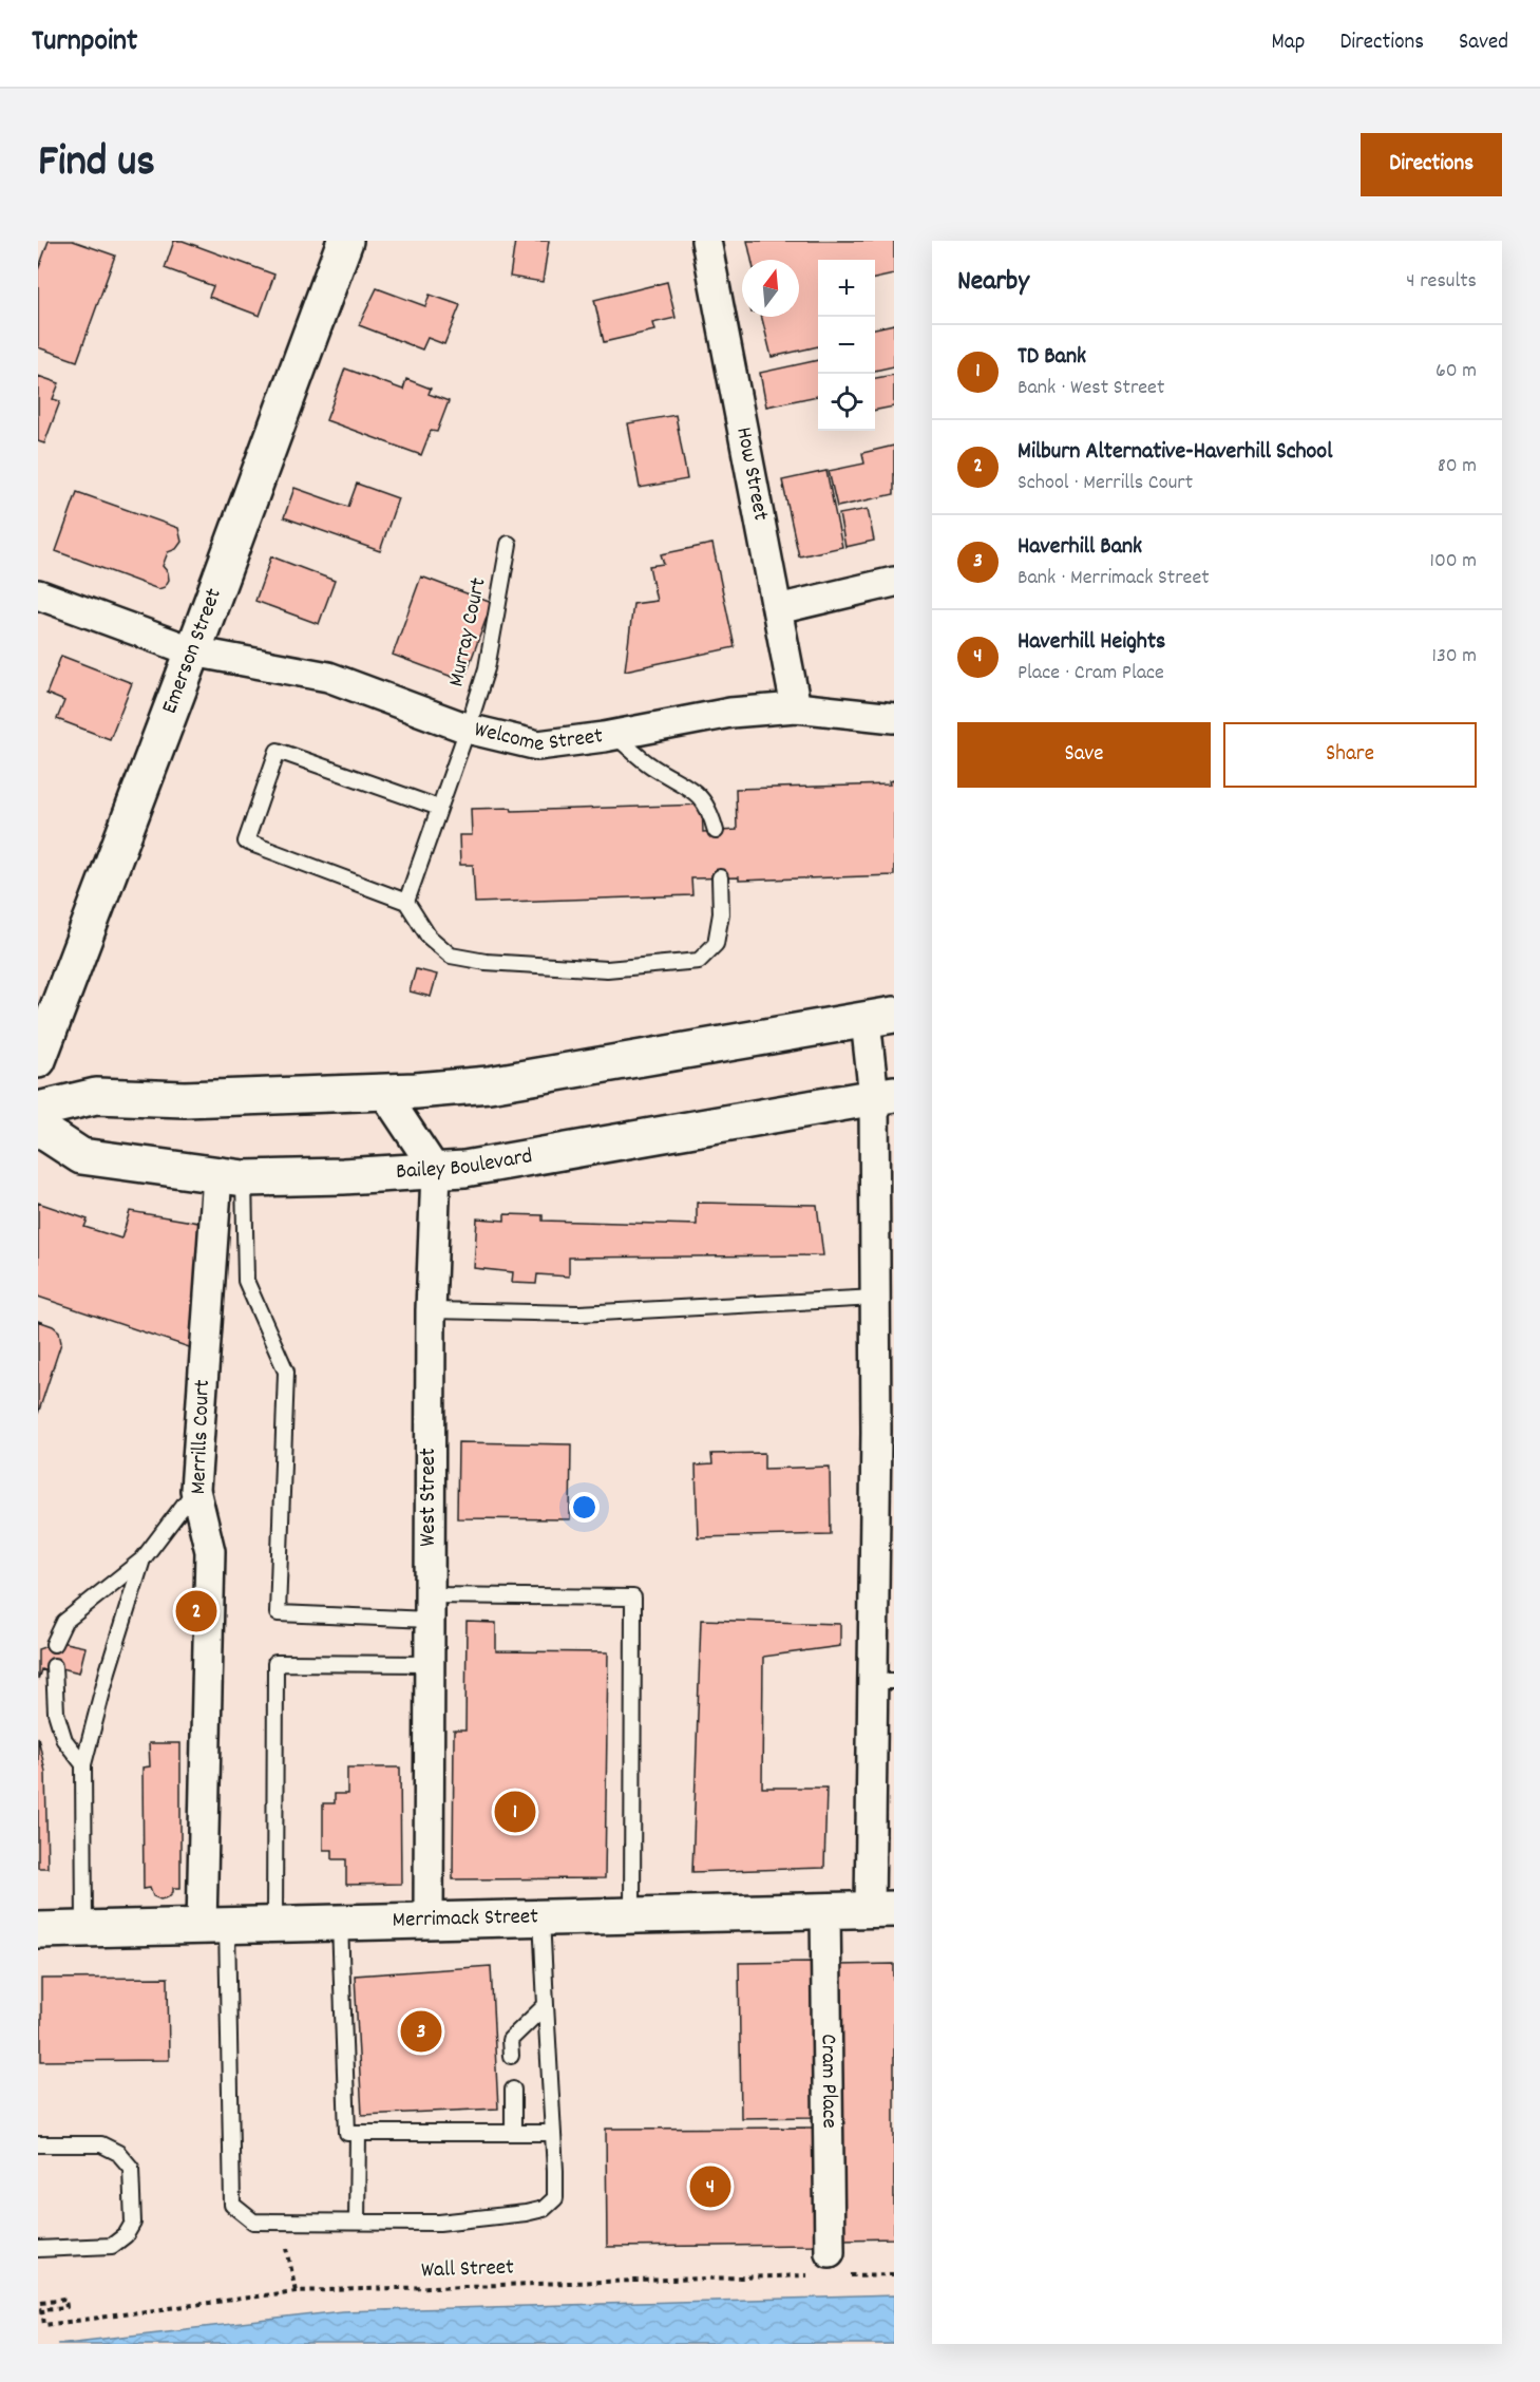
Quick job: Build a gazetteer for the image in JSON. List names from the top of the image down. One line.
{"streets":{"main road":["Emerson Street","Bailey Boulevard","Merrimack Street"],"street":["How Street","Welcome Street","Merrills Court","West Street","Cram Place"],"lane":["Murray Court"],"path":["Wall Street"]},"crossings":[["How Street","Welcome Street"],["Murray Court","Welcome Street"],["Emerson Street","Welcome Street"],["Bailey Boulevard","Merrills Court"],["Bailey Boulevard","West Street"],["Merrills Court","Merrimack Street"],["West Street","Merrimack Street"],["Merrimack Street","Cram Place"],["Cram Place","Wall Street"]],"north":"top","page":{"header":"Turnpoint","nav":["Map","Directions","Saved"],"title":"Find us","buttons":["Directions",["Save","Share"]],"heading":["Nearby","4 results"],"map_buttons":["+","−"],"list":[{"mark":"1","name":"TD Bank","note":"Bank · West Street","value":"60 m"},{"mark":"2","name":"Milburn Alternative-Haverhill School","note":"School · Merrills Court","value":"80 m"},{"mark":"3","name":"Haverhill Bank","note":"Bank · Merrimack Street","value":"100 m"},{"mark":"4","name":"Haverhill Heights","note":"Place · Cram Place","value":"130 m"}],"pins":["2","1","3","4"]}}
